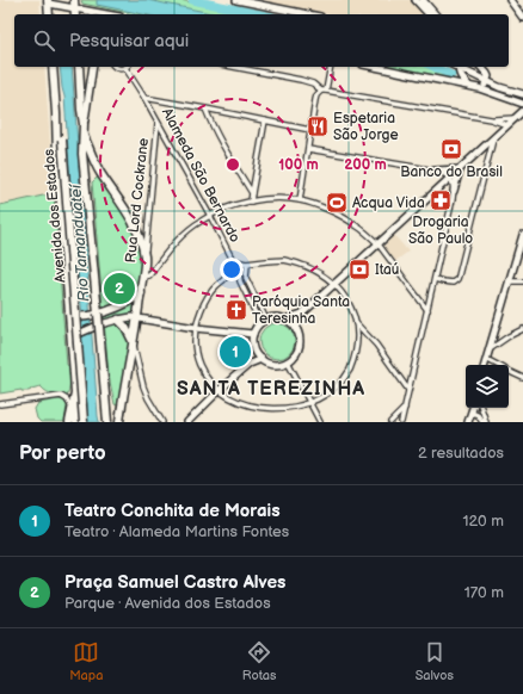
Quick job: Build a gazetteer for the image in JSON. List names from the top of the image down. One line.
{"streets":{"highway":["Rua Lord Cockrane","Avenida dos Estados"],"street":["Alameda São Bernardo"]},"crossings":[["Alameda São Bernardo","Rua Lord Cockrane"]],"districts":["SANTA TEREZINHA"],"water":["Rio Tamanduateí"],"places":{"restaurant":["Espetaria São Jorge"],"bank":["Banco do Brasil","Itaú"],"pharmacy":["Drogaria São Paulo"],"sports":["Acqua Vida"],"church":["Paróquia Santa Teresinha"]},"page":{"search":"Pesquisar aqui","pins":["2","1"],"heading":["Por perto","2 resultados"],"list":[{"mark":"1","name":"Teatro Conchita de Morais","note":"Teatro · Alameda Martins Fontes","value":"120 m"},{"mark":"2","name":"Praça Samuel Castro Alves","note":"Parque · Avenida dos Estados","value":"170 m"}],"nav":["Mapa","Rotas","Salvos"]},"rings":["100 m","200 m"]}
